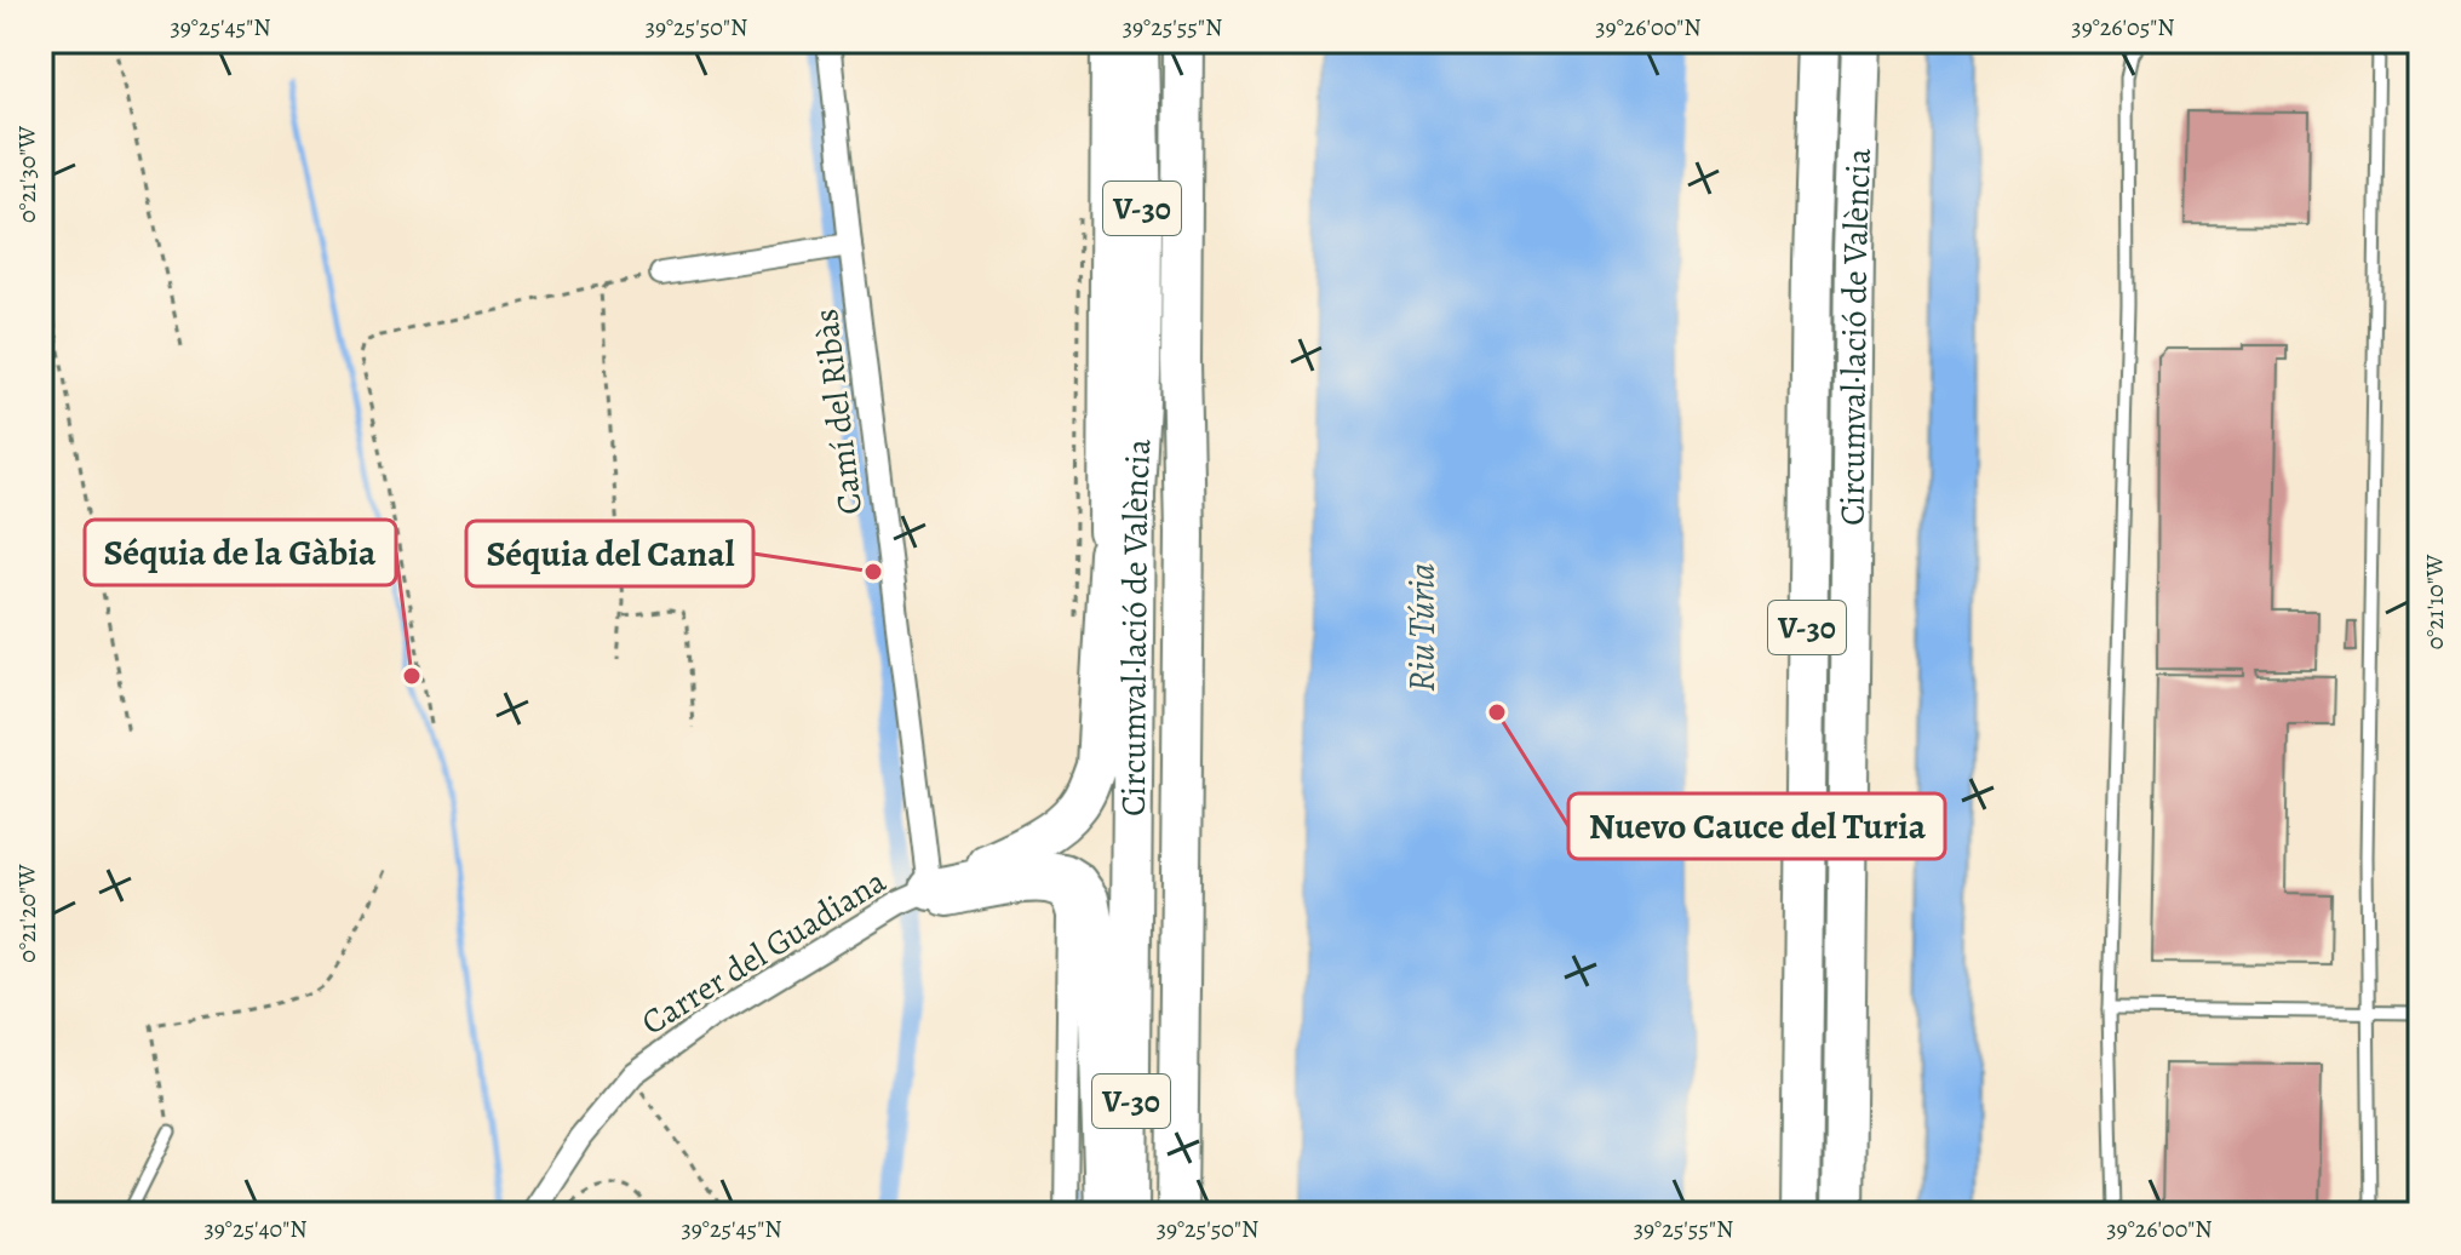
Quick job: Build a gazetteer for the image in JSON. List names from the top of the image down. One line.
{"streets":{"highway":["V-30","Circumval·lació de València"],"street":["Camí del Ribàs","Carrer del Guadiana"]},"crossings":[["Camí del Ribàs","Carrer del Guadiana"]],"water":["Riu Túria"],"places":["Séquia del Canal","Séquia de la Gàbia","Nuevo Cauce del Turia"],"coordinates":["39°25'45\"N","39°25'50\"N","39°25'55\"N","39°26'00\"N","39°26'05\"N","0°21'30\"W","0°21'10\"W","0°21'20\"W","39°25'40\"N"]}
